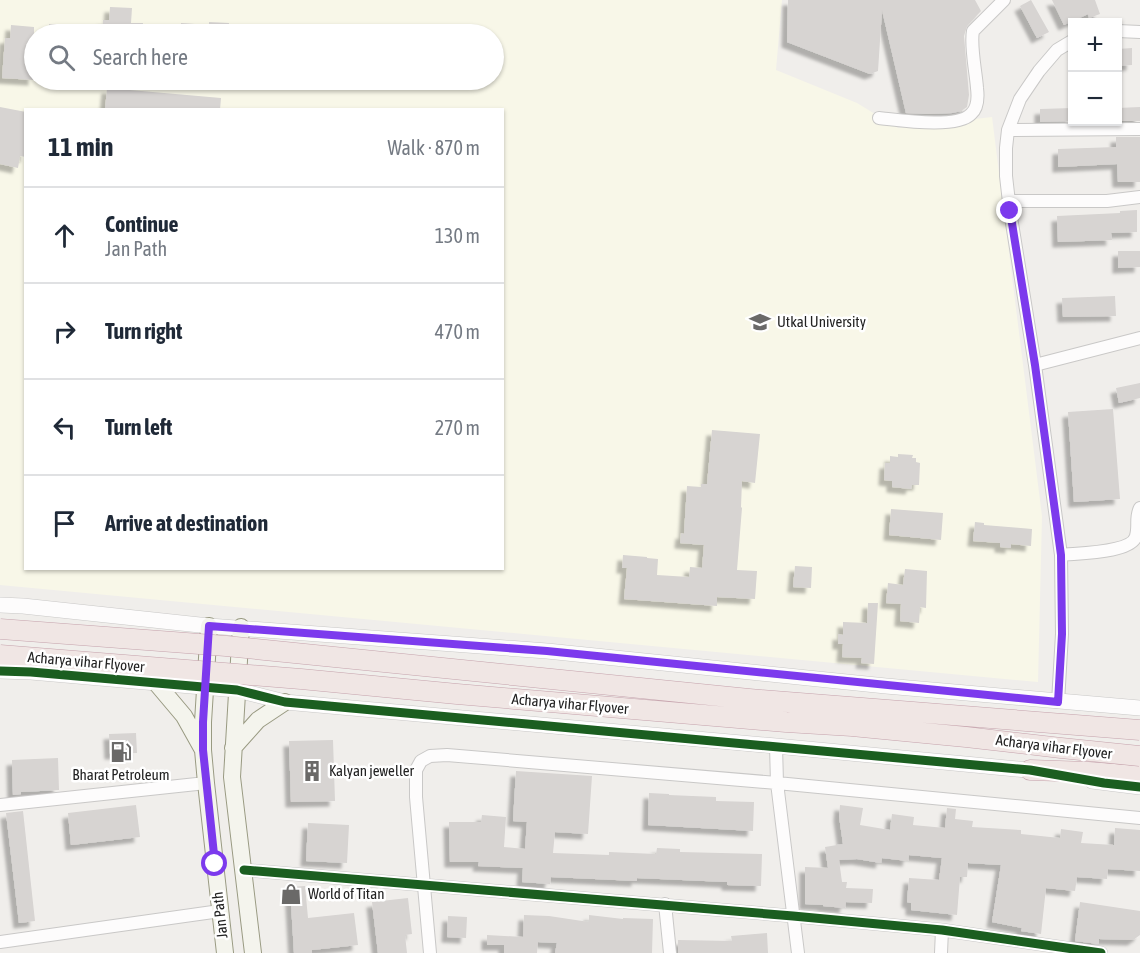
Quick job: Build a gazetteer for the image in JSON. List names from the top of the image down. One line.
{"streets":{"highway":["Acharya vihar Flyover"],"main road":["Jan Path"]},"places":{"school or university":["Utkal University"],"fuel station":["Bharat Petroleum"],"building":["Kalyan jeweller"],"shop":["World of Titan"]},"page":{"map_buttons":["+","−"],"search":"Search here","heading":["11 min","Walk · 870 m"],"list":[["Continue","Jan Path","130 m"],["Turn right","470 m"],["Turn left","270 m"],"Arrive at destination"]}}
